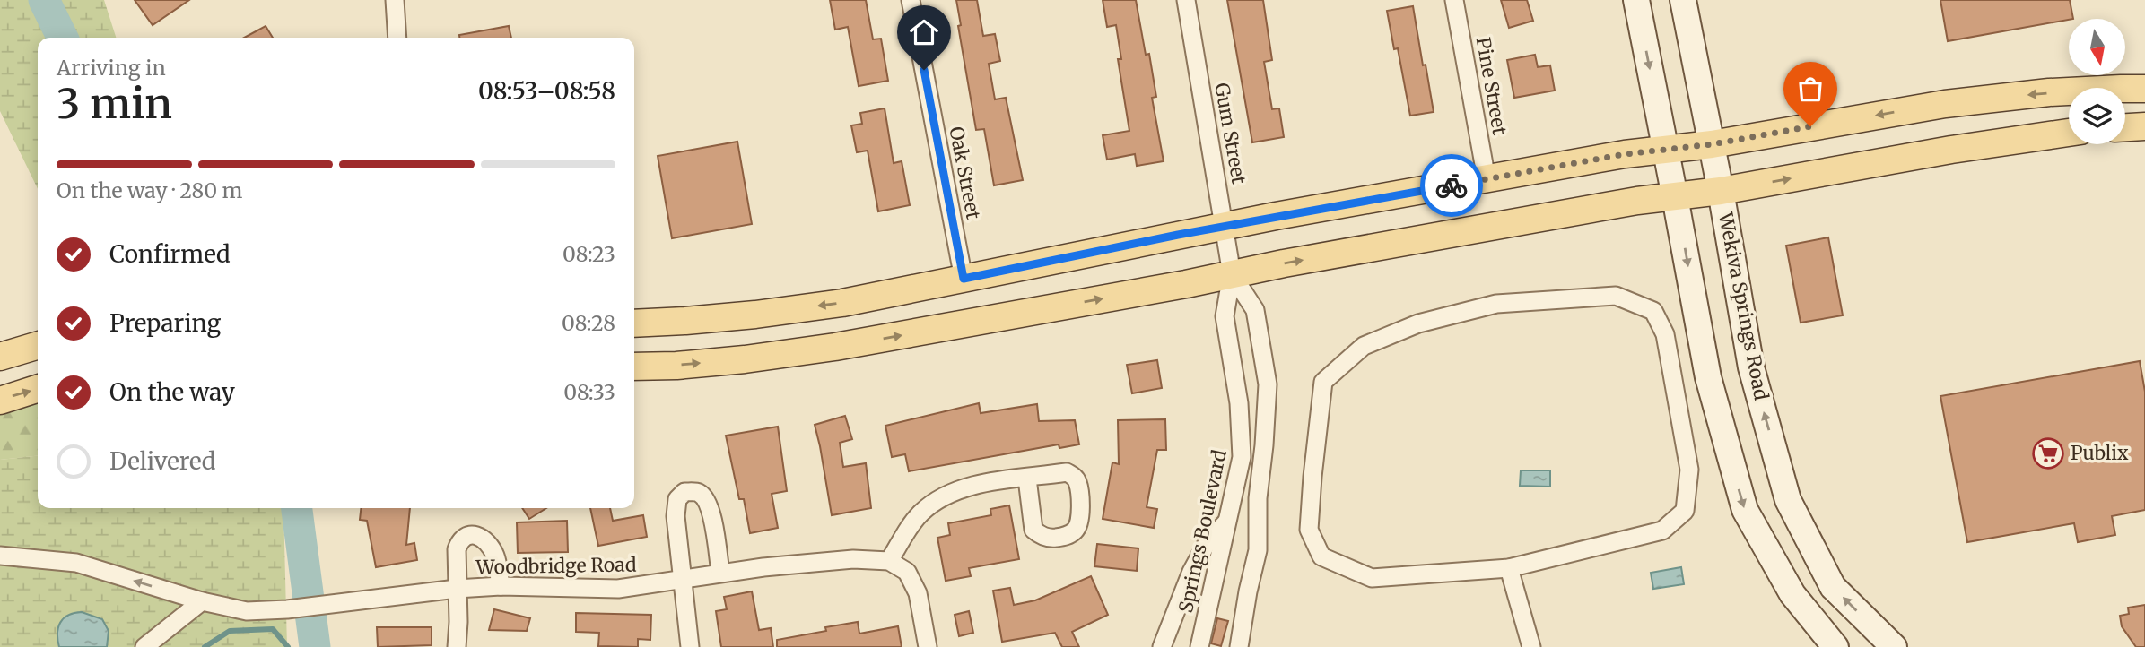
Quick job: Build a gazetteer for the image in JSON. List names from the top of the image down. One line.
{"streets":{"main road":["Wekiva Springs Road"],"street":["Pine Street","Gum Street","Oak Street","Springs Boulevard","Woodbridge Road"]},"crossings":[["Gum Street","Springs Boulevard"]],"places":{"supermarket":["Publix"]},"north":"bottom","page":{"heading":["3 min","Arriving in","08:53–08:58"],"bar":"On the way · 280 m","list":[["Confirmed","08:23"],["Preparing","08:28"],["On the way","08:33"],"Delivered"]}}
